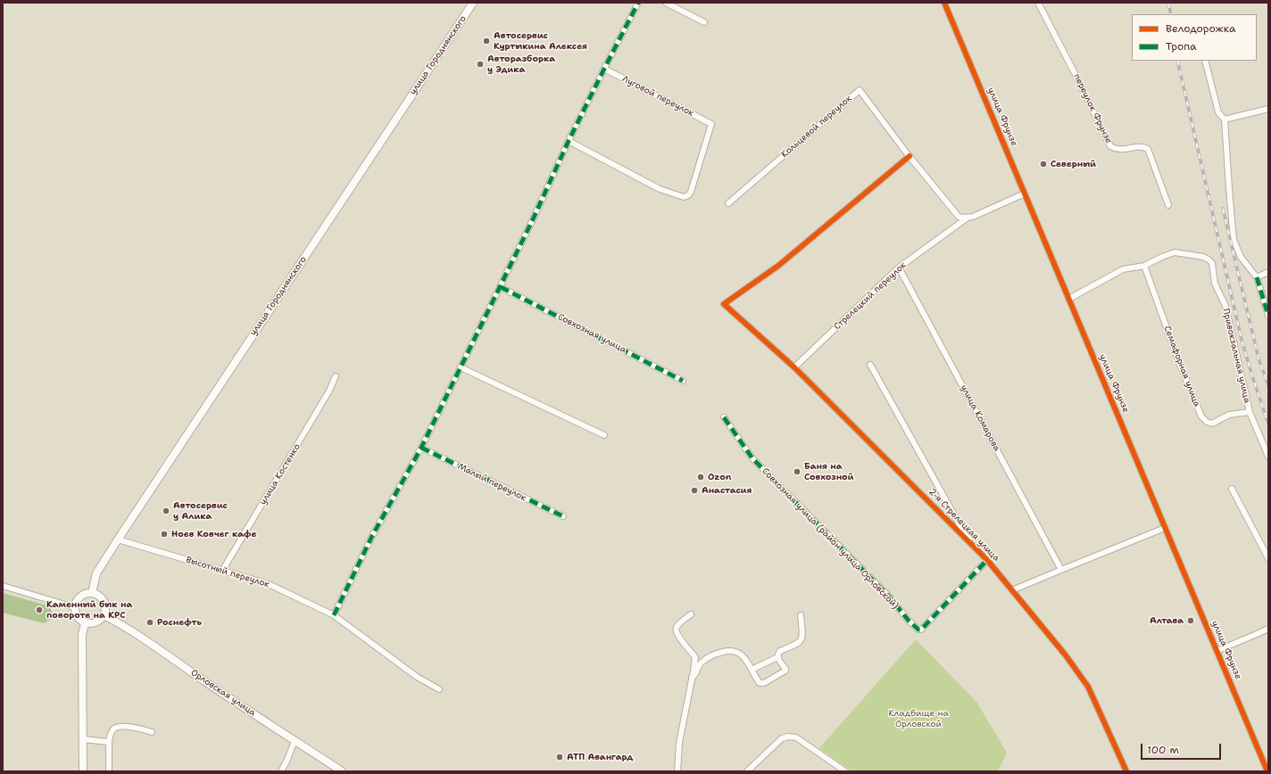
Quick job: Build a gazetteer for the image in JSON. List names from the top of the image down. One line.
{"streets":{"main road":["улица Городнянского","Орловская улица"],"street":["Луговой переулок","переулок Фрунзе","улица Фрунзе","Кольцевой переулок","Стрелецкий переулок","Совхозная улица","Привокзальная улица","Семафорная улица","улица Комарова","улица Костенко","Малый переулок","2-я Стрелецкая улица","Совхозная улица (район улица Орловской)","Высотный переулок"]},"crossings":[["улица Городнянского","Высотный переулок"],["улица Городнянского","Орловская улица"],["Кольцевой переулок","Стрелецкий переулок"],["Кольцевой переулок","2-я Стрелецкая улица"],["Стрелецкий переулок","улица Комарова"],["Стрелецкий переулок","2-я Стрелецкая улица"],["Привокзальная улица","Семафорная улица"],["улица Костенко","Высотный переулок"],["2-я Стрелецкая улица","Совхозная улица (район улица Орловской)"]],"parks":["Кладбище на Орловской"],"places":["Автосервис Куртыкина Алексея","Авторазборка у Эдика","Северный","Баня на Совхозной","Ozon","Анастасия","Автосервис у Алика","Ноев Ковчег кафе","Каменный бык на повороте на КРС","Алтава","Роснефть","АТП Авангард"],"legend":["Велодорожка","Тропа"],"scale_bar":"100 m"}
